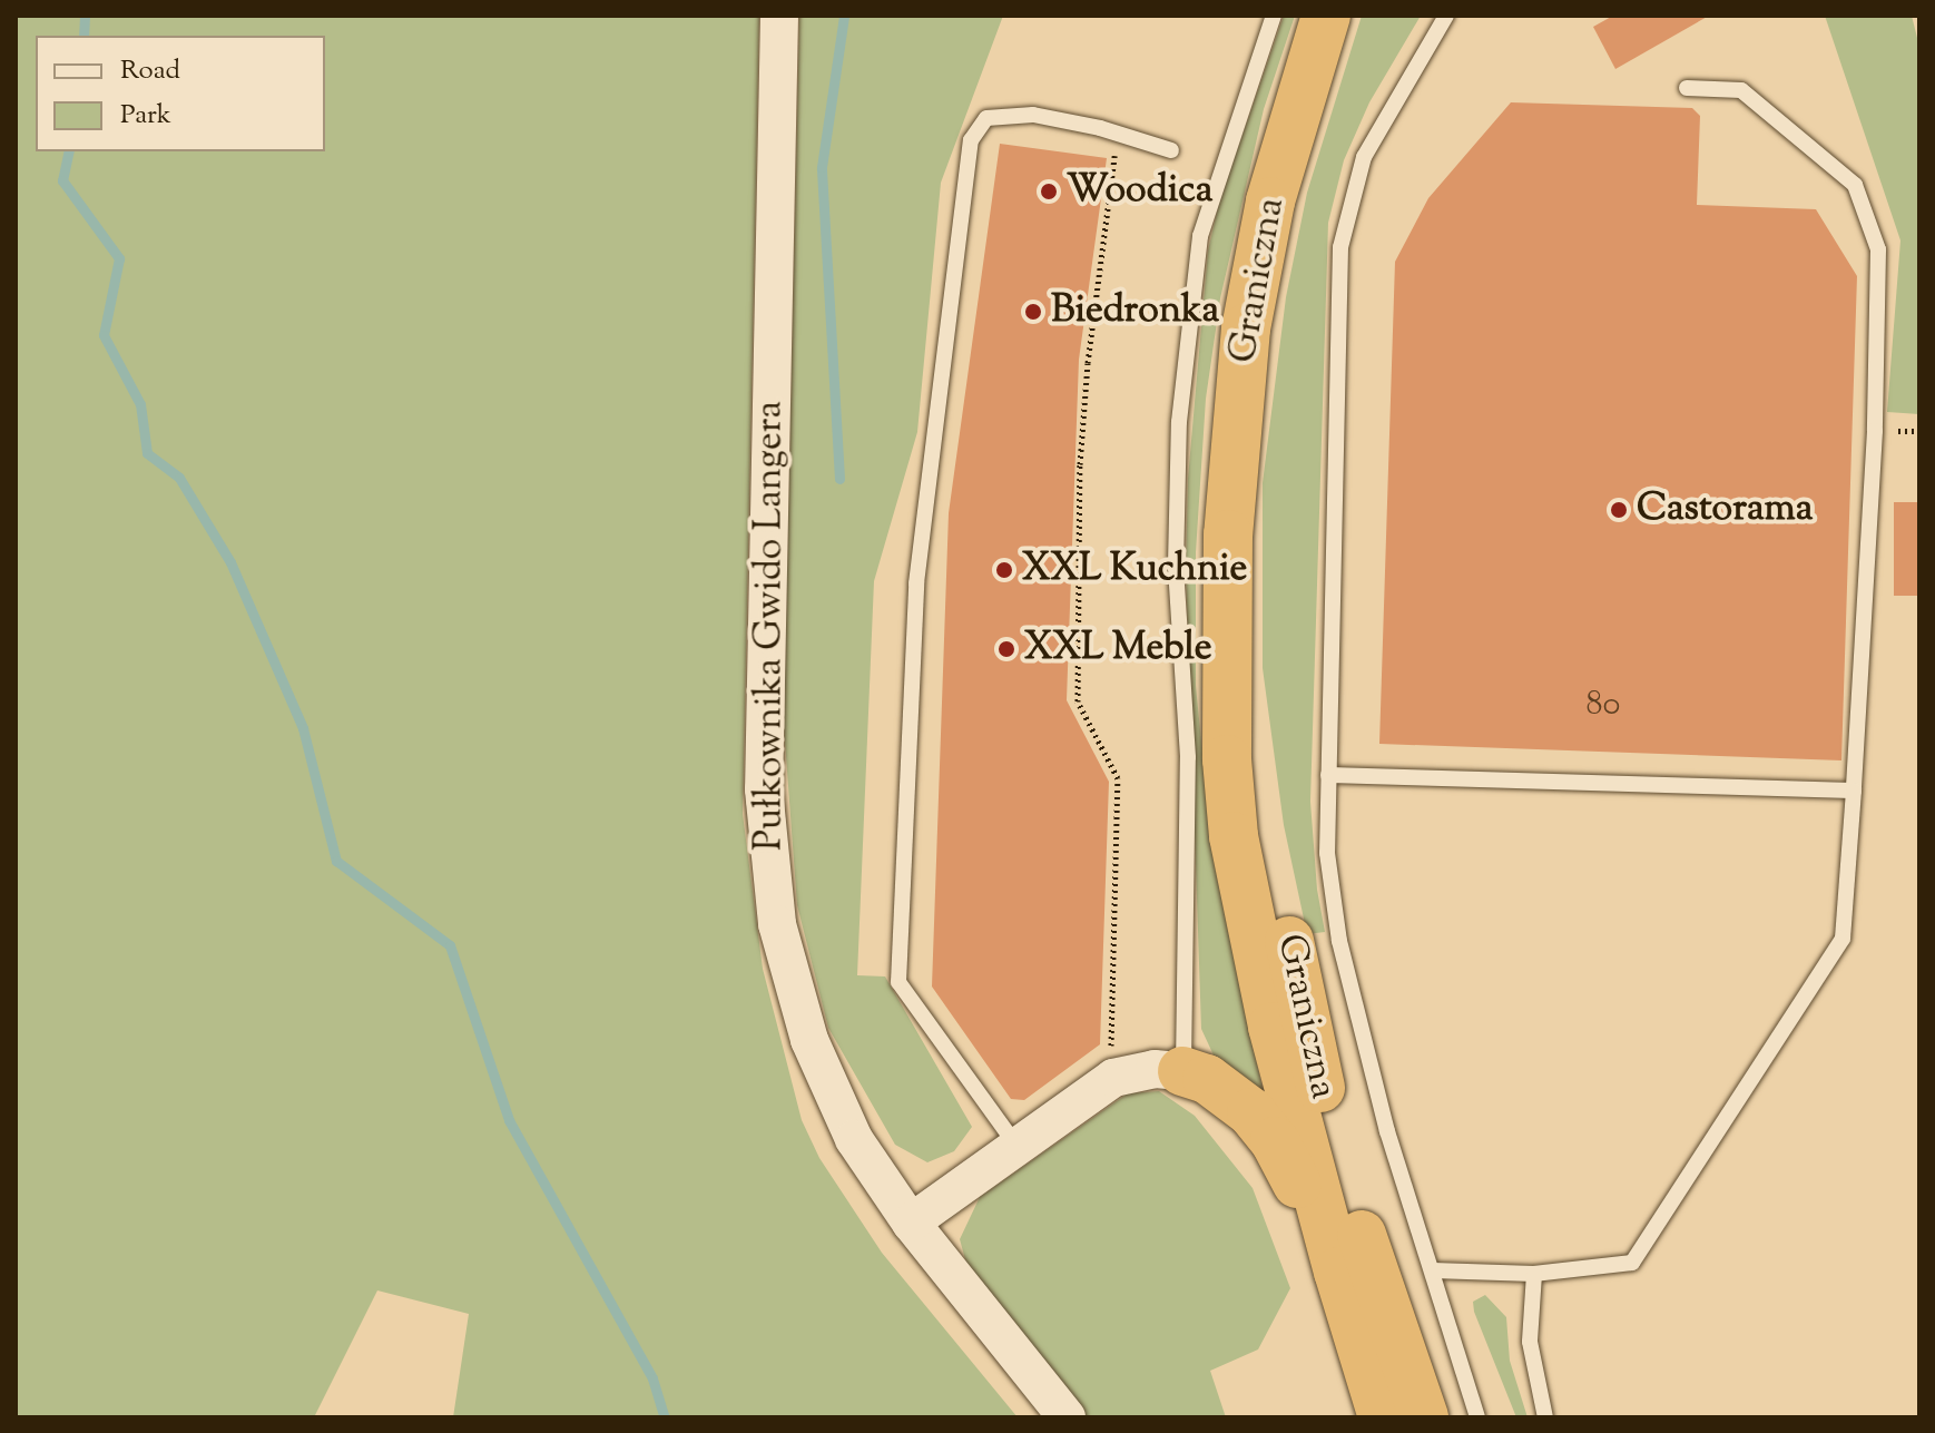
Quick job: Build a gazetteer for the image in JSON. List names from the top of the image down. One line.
{"streets":{"highway":["Graniczna"],"street":["Pułkownika Gwido Langera"]},"places":["Woodica","Biedronka","Castorama","XXL Kuchnie","XXL Meble"],"house_numbers":["80"],"legend":["Road","Park"]}
